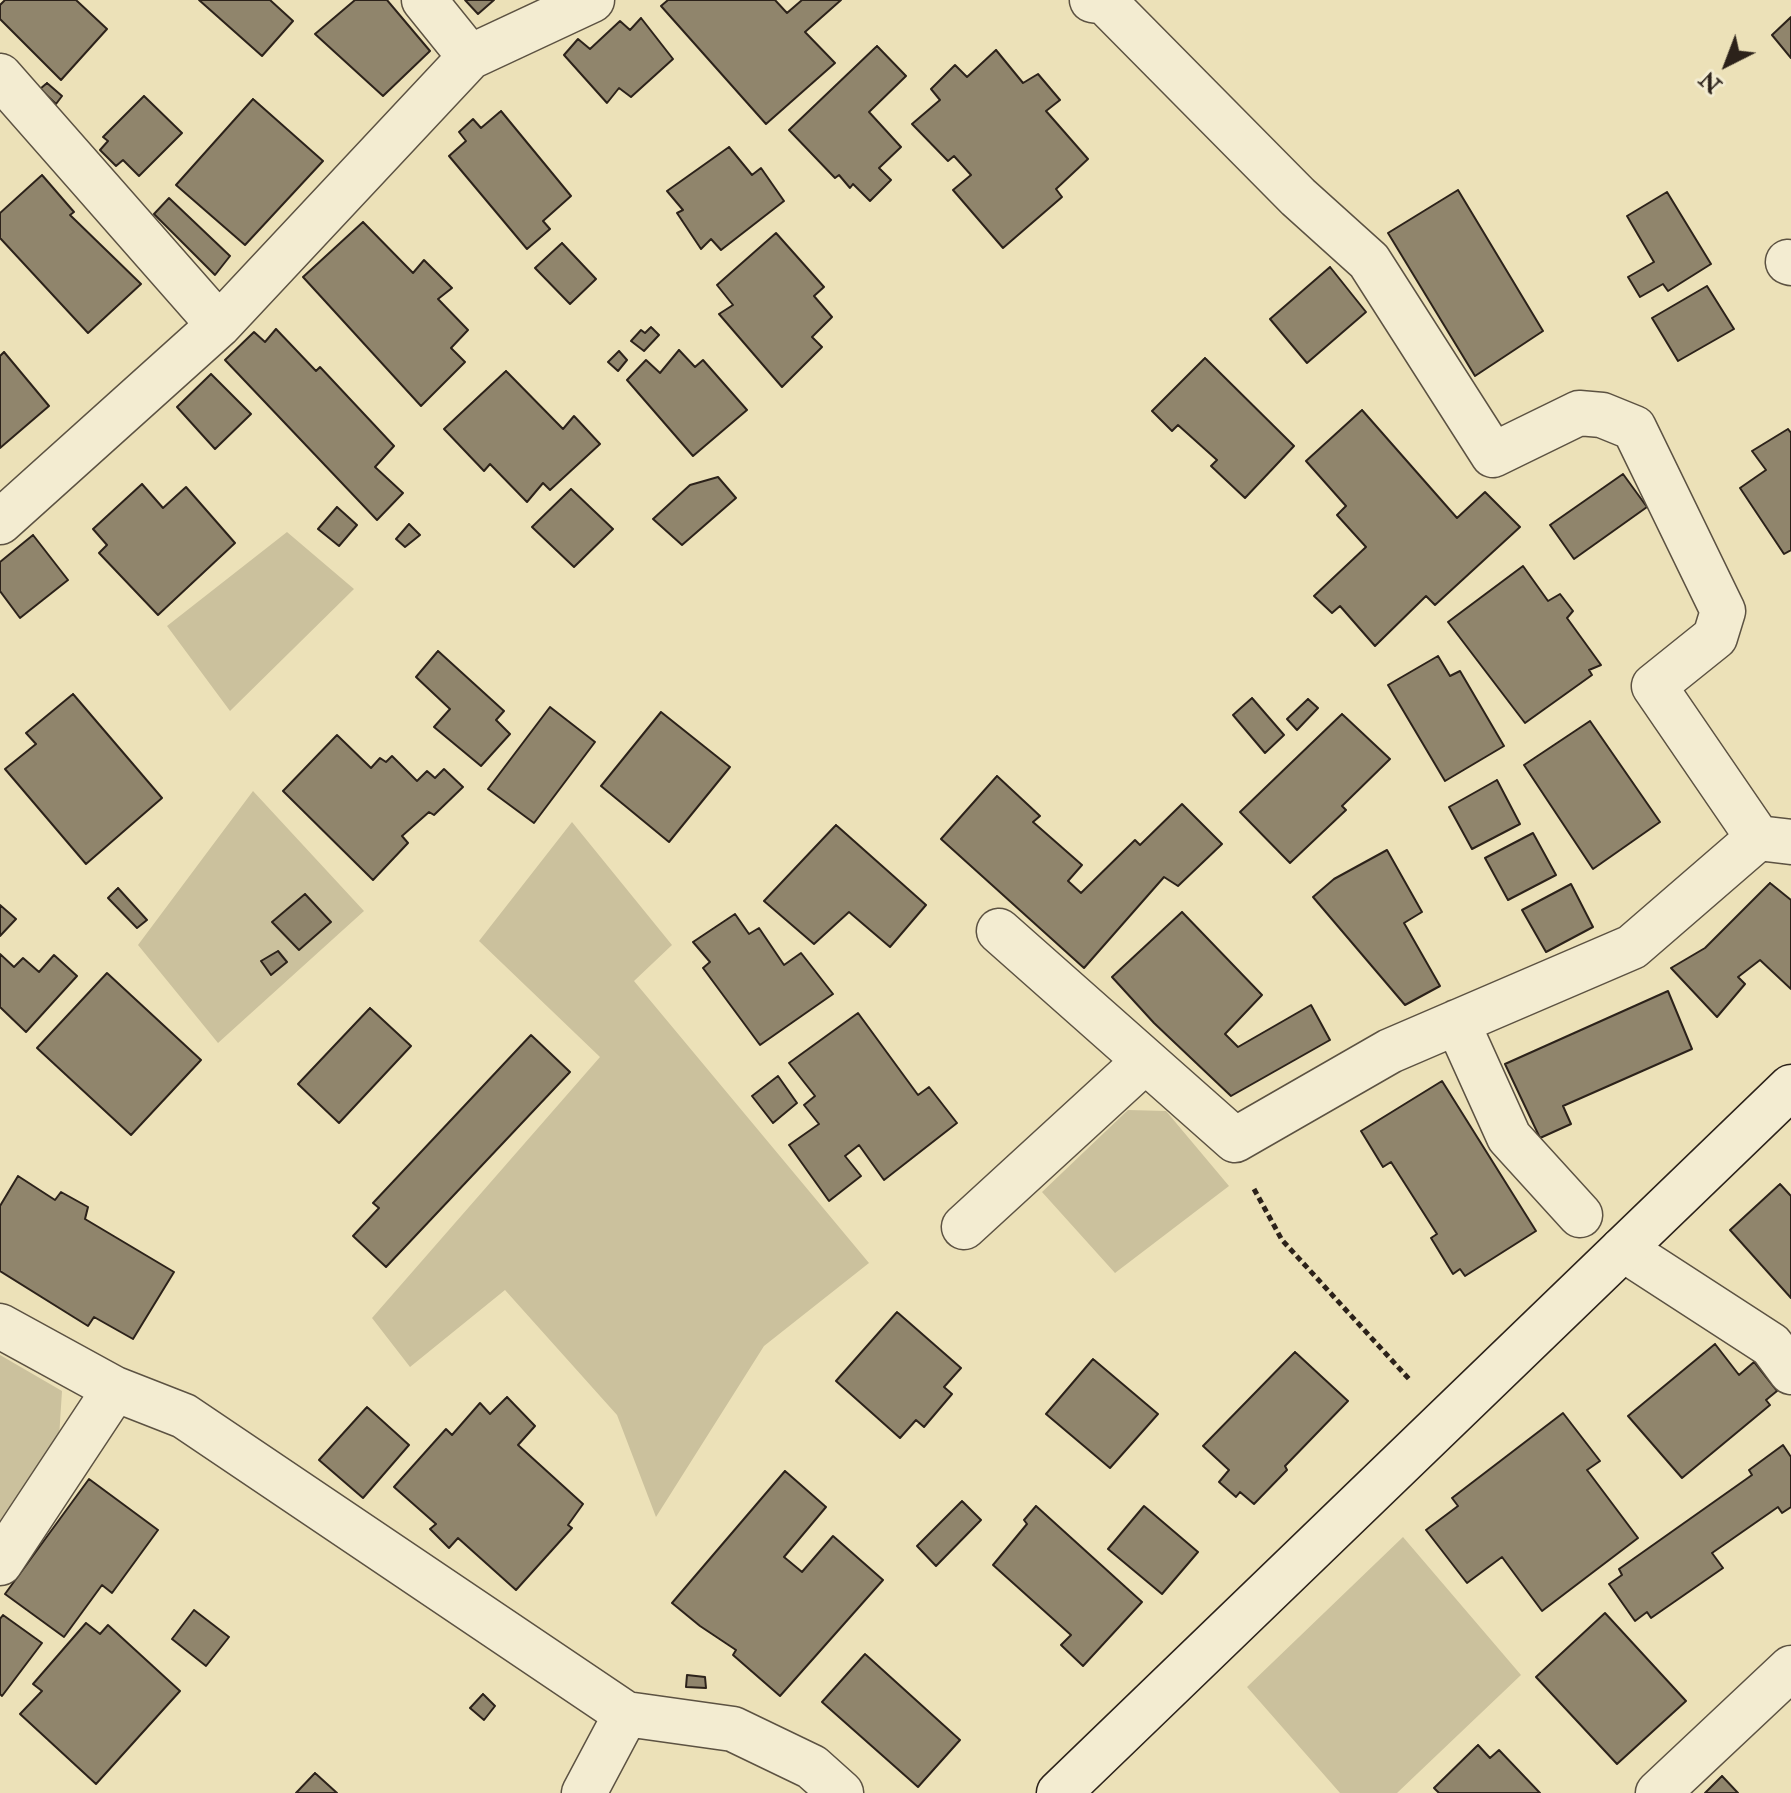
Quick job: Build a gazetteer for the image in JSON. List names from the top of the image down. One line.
{"north":"bottom left"}
